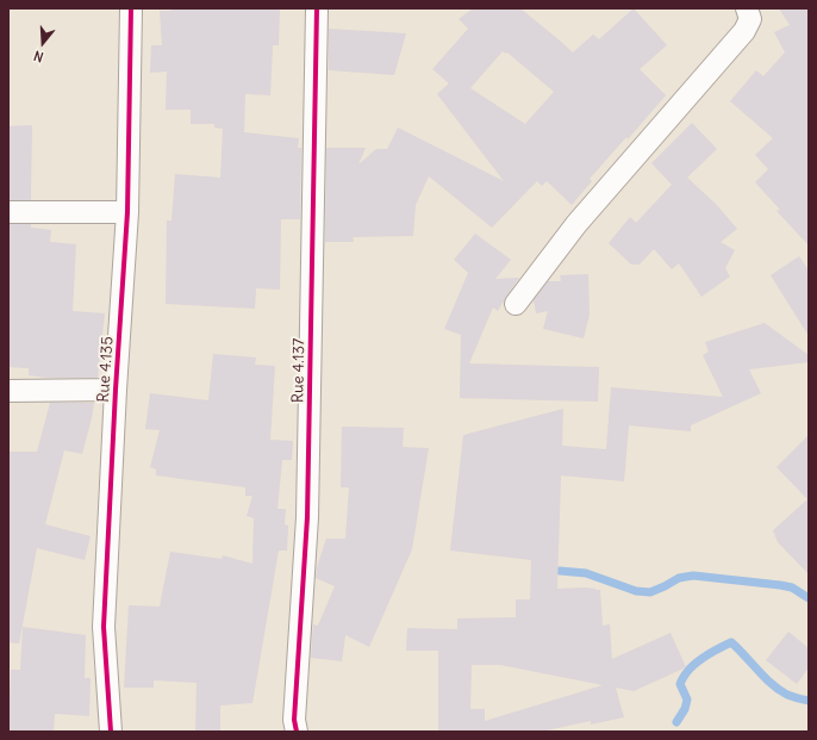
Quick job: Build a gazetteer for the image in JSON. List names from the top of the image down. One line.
{"streets":{"street":["Rue 4.135","Rue 4.137"]},"north":"bottom"}
